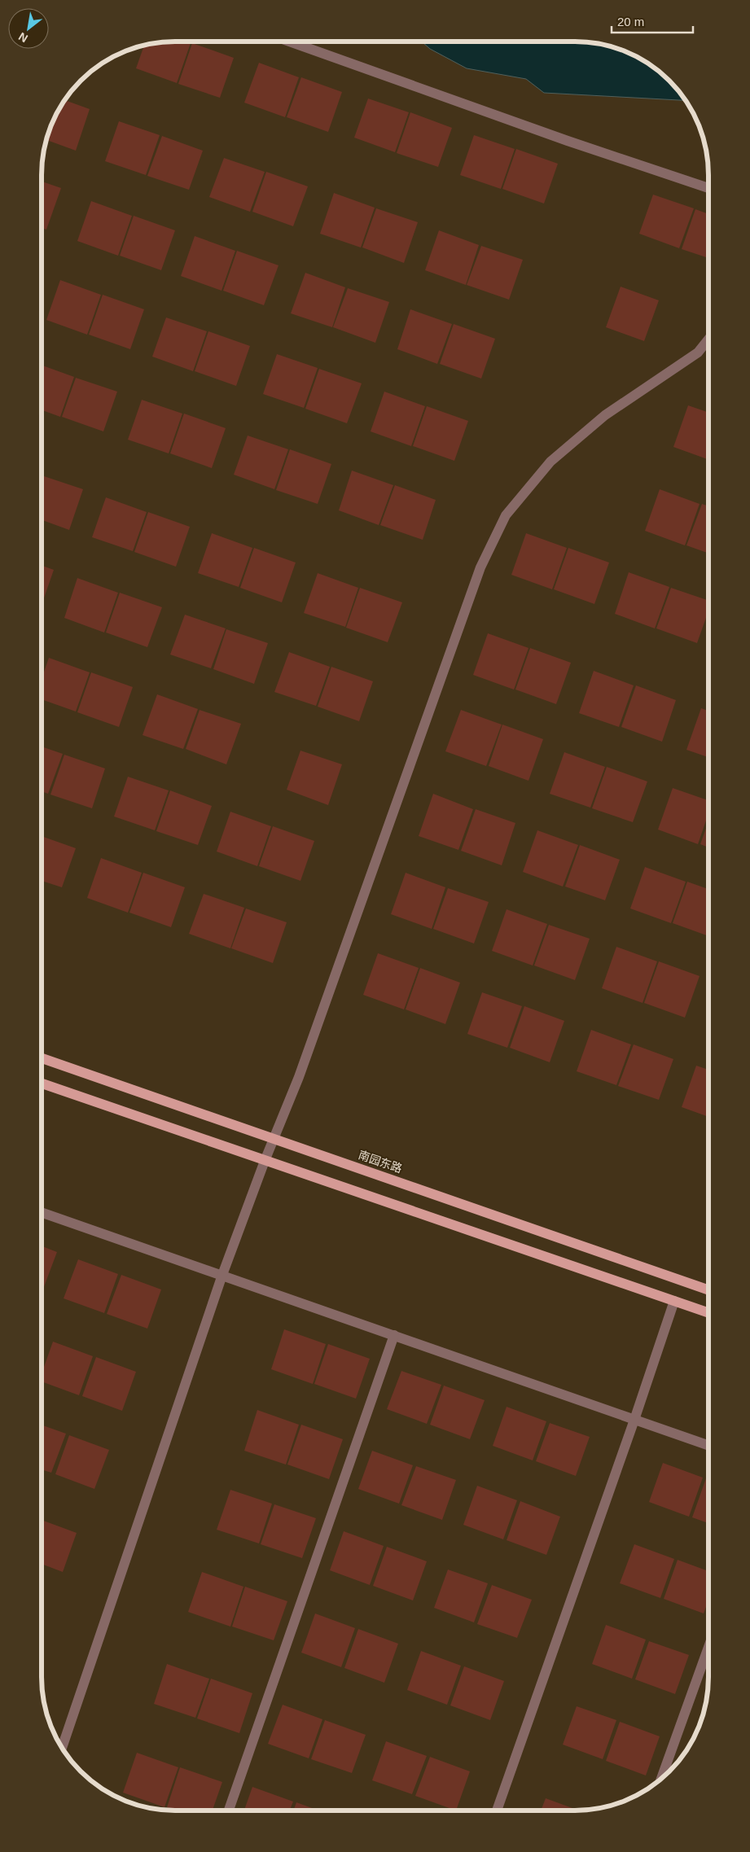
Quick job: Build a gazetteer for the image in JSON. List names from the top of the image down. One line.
{"streets":{"main road":["南园东路"]},"scale_bar":"20 m","north":"bottom left"}
